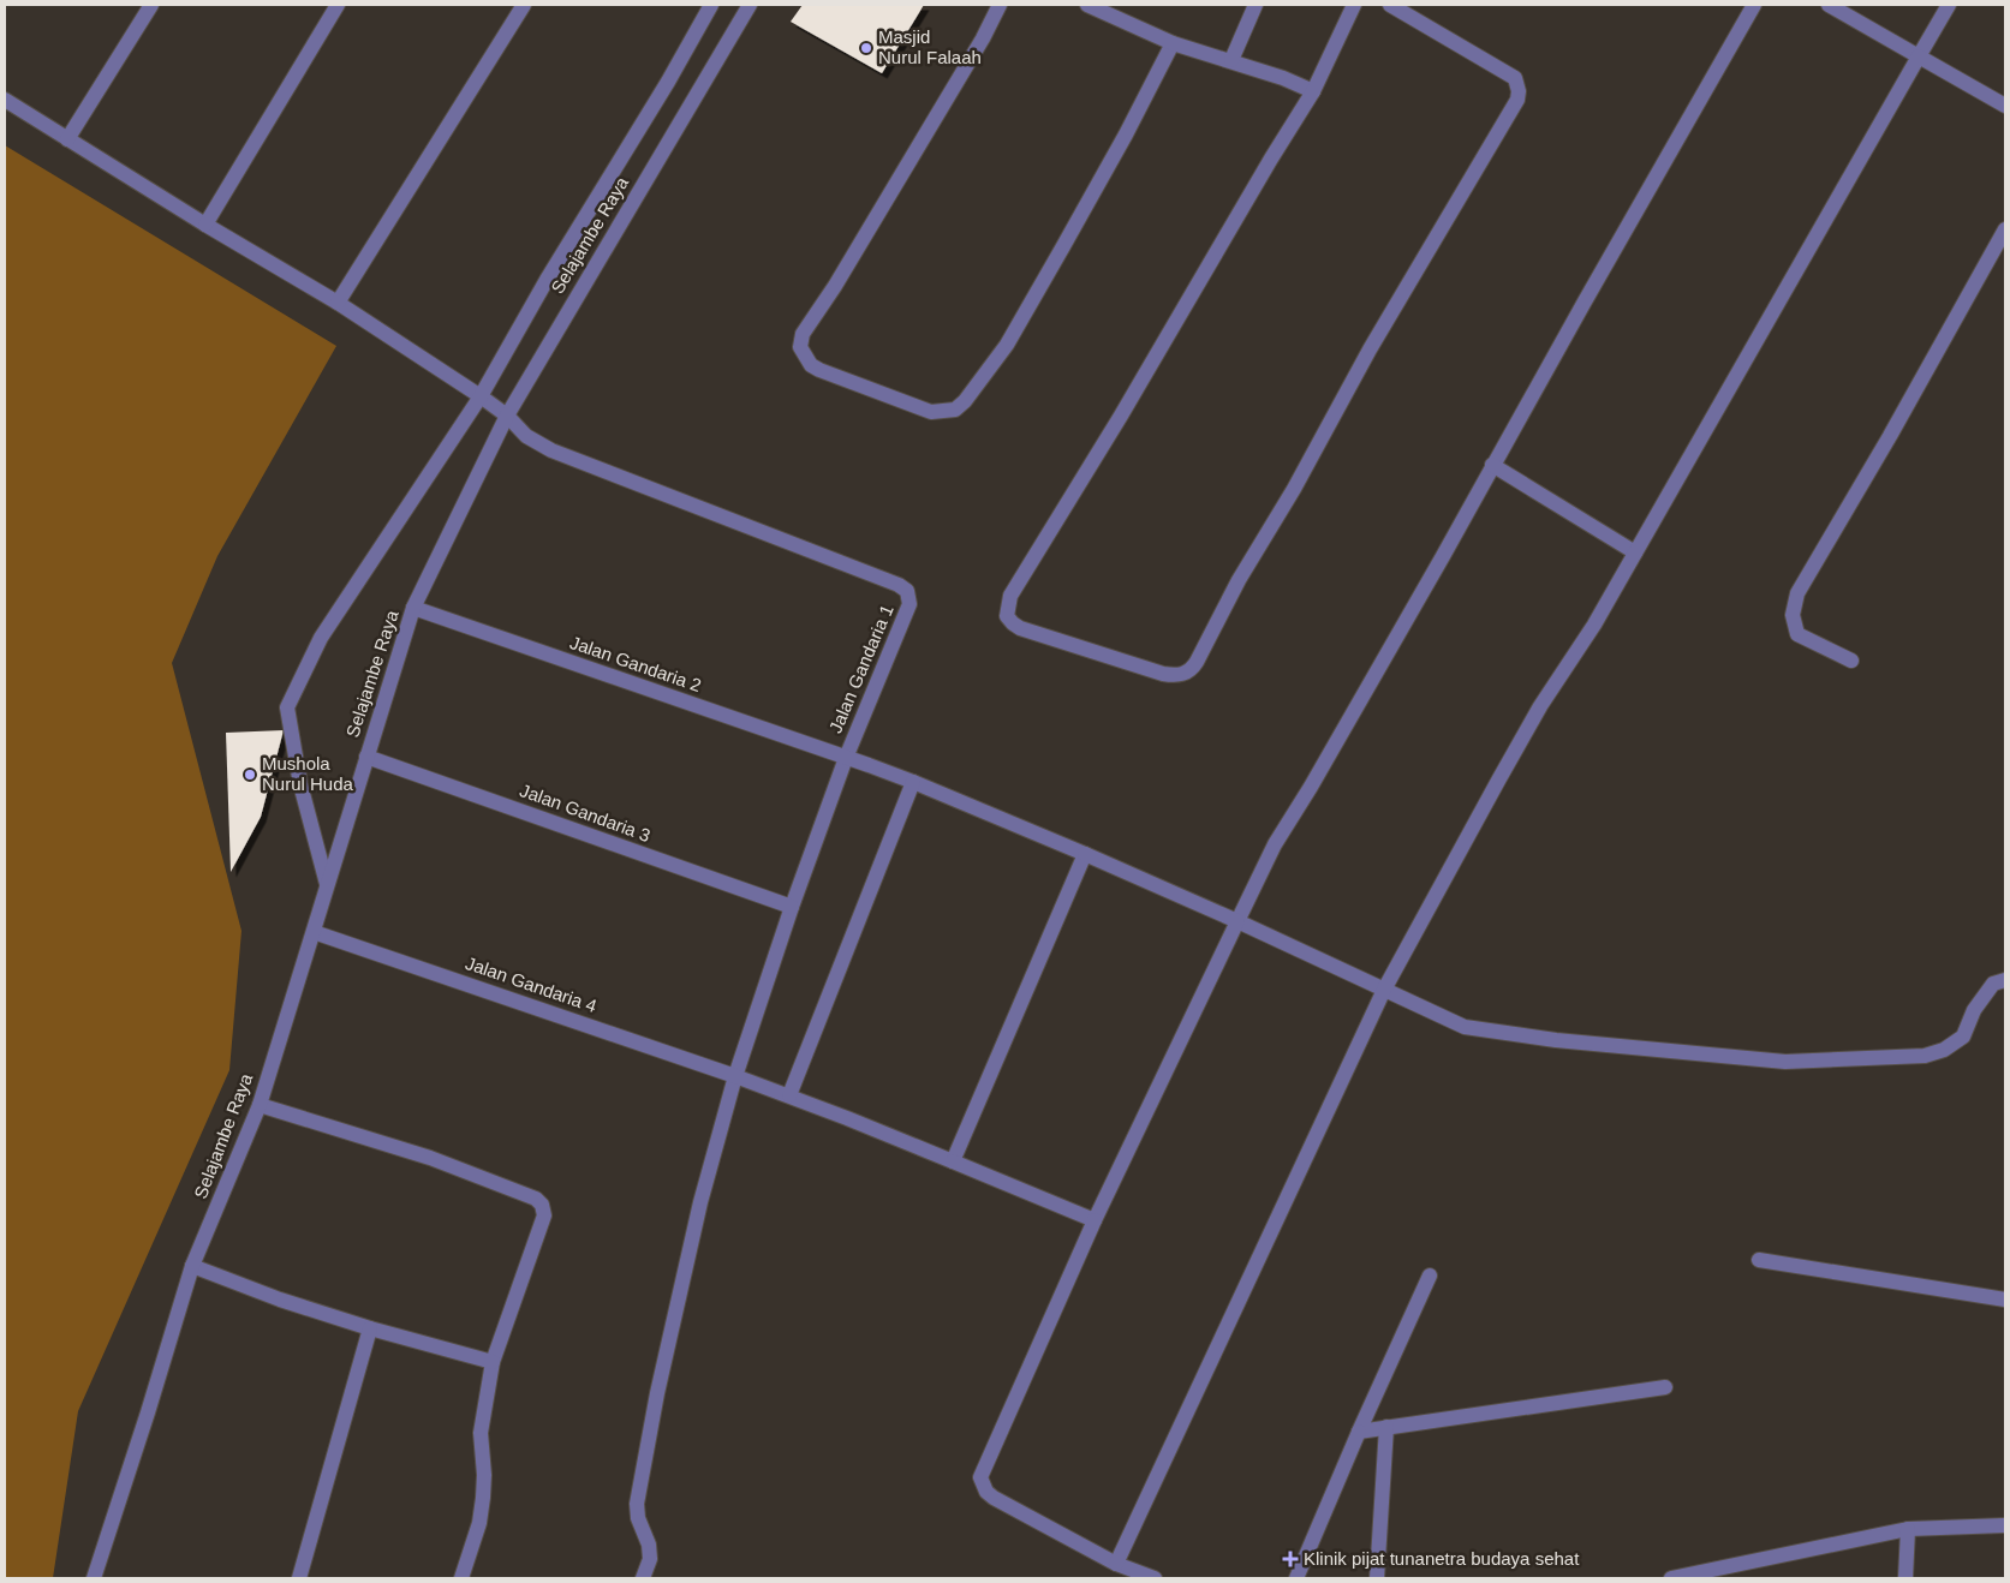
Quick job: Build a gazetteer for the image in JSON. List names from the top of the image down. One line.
{"streets":{"street":["Selajambe Raya","Jalan Gandaria 2","Jalan Gandaria 1","Jalan Gandaria 3","Jalan Gandaria 4"]},"crossings":[["Selajambe Raya","Jalan Gandaria 2"],["Selajambe Raya","Jalan Gandaria 1"],["Selajambe Raya","Jalan Gandaria 3"],["Selajambe Raya","Jalan Gandaria 4"],["Jalan Gandaria 2","Jalan Gandaria 1"],["Jalan Gandaria 1","Jalan Gandaria 3"],["Jalan Gandaria 1","Jalan Gandaria 4"]],"places":{"other":["Masjid Nurul Falaah","Mushola Nurul Huda"],"health":["Klinik pijat tunanetra budaya sehat"]}}
